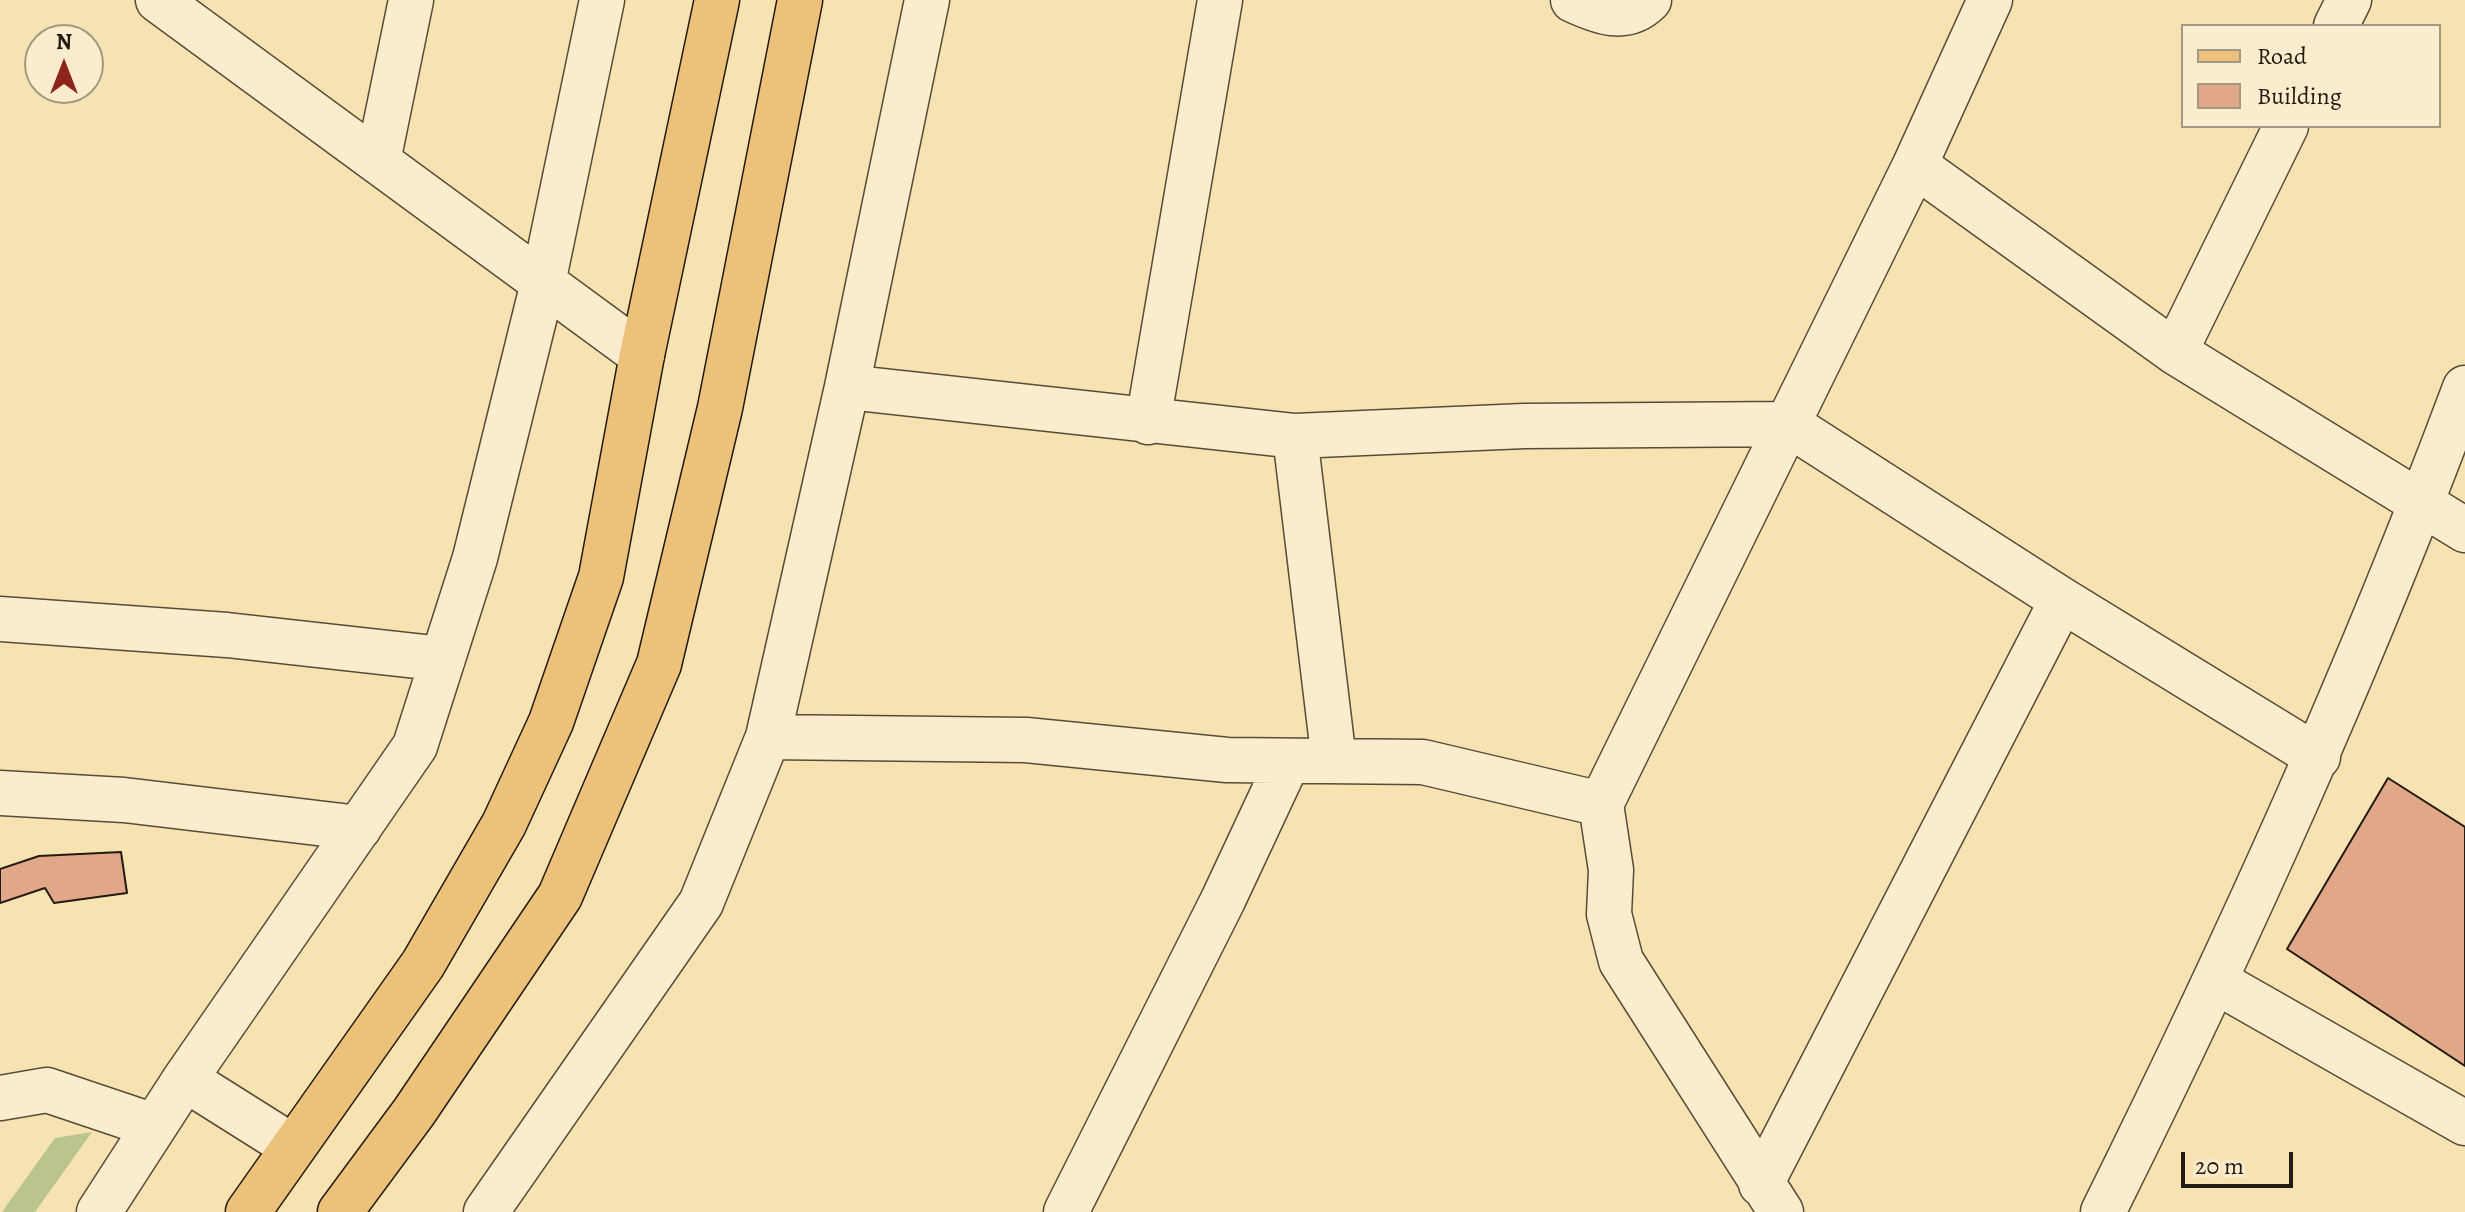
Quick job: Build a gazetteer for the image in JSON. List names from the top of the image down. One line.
{"legend":["Road","Building"],"scale_bar":"20 m","north":"top"}
